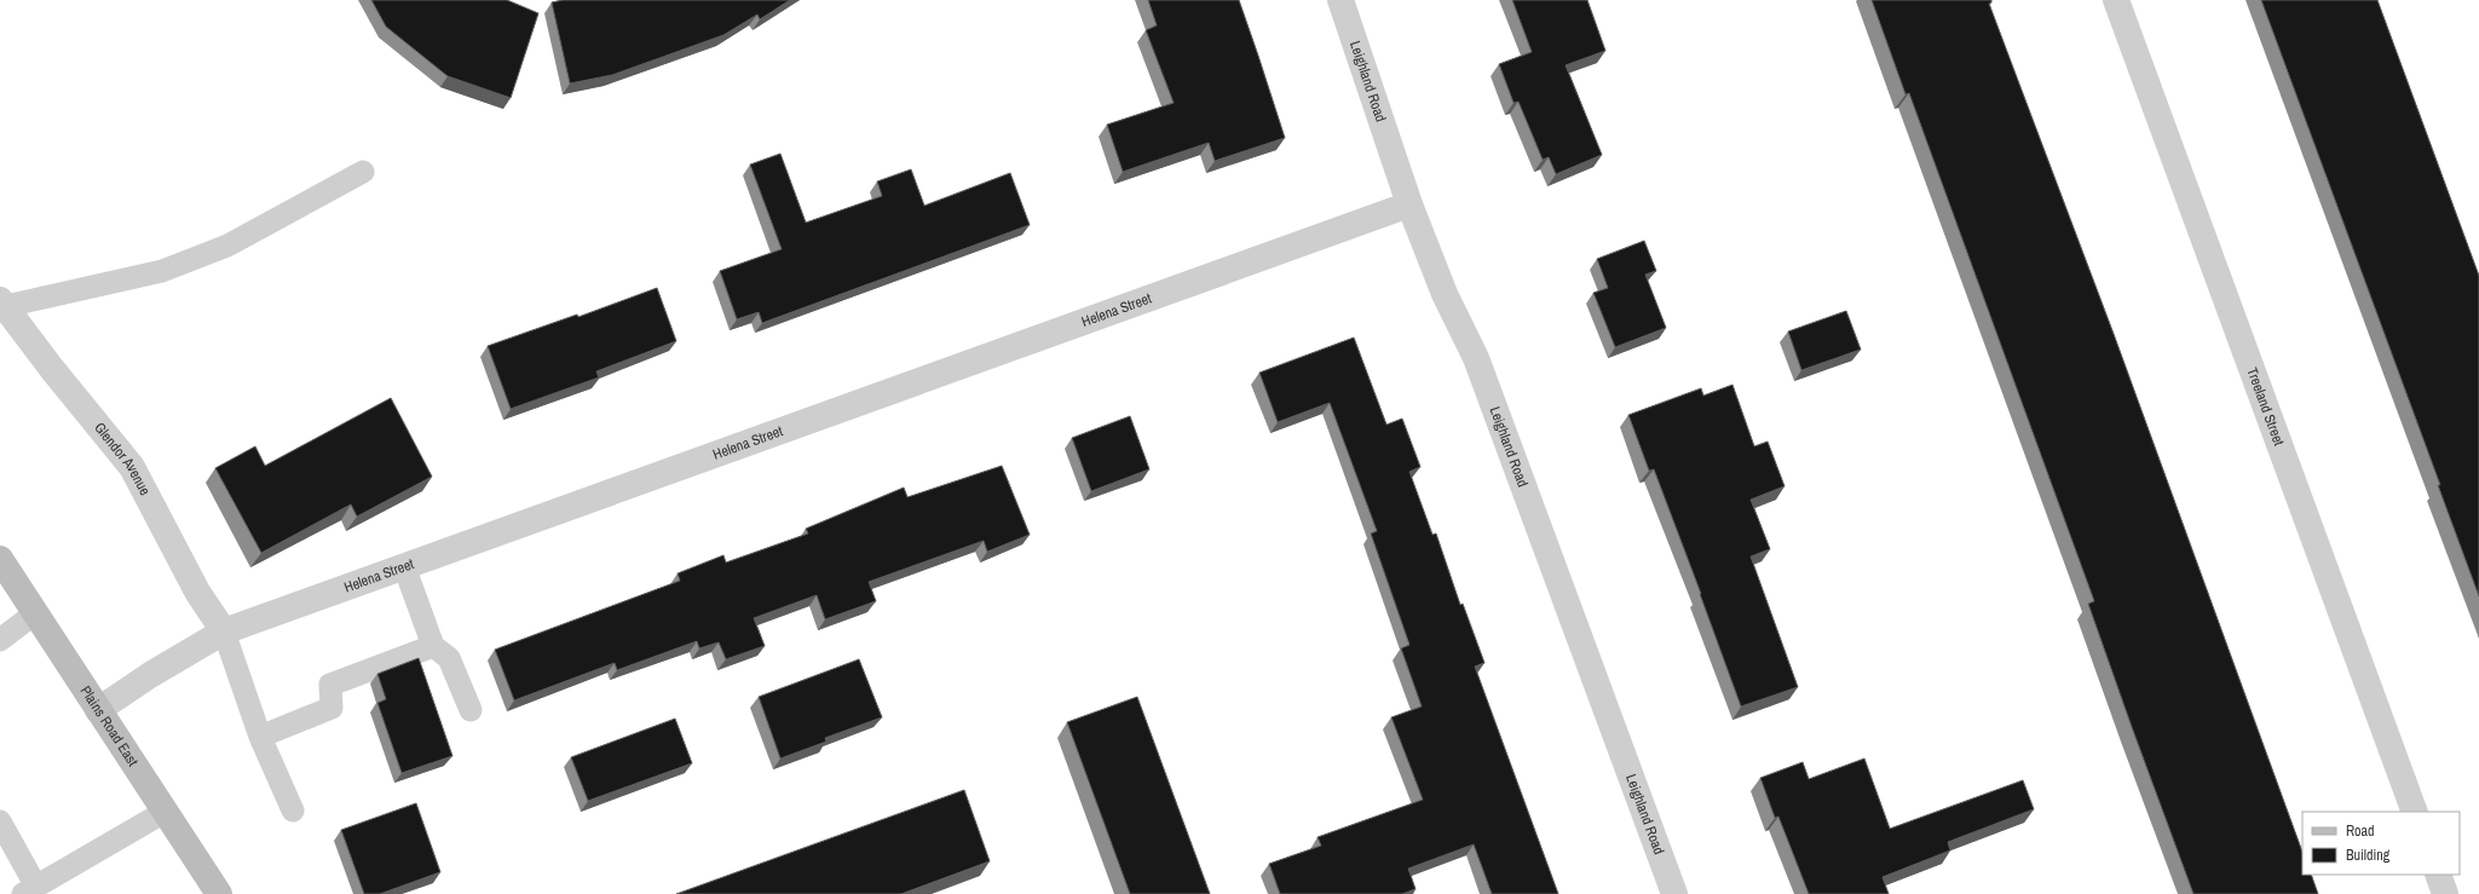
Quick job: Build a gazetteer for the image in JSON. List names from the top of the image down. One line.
{"streets":{"main road":["Plains Road East"],"street":["Leighland Road","Helena Street","Treeland Street","Glendor Avenue"]},"crossings":[["Leighland Road","Helena Street"],["Helena Street","Glendor Avenue"],["Helena Street","Plains Road East"]],"legend":["Road","Building"]}
